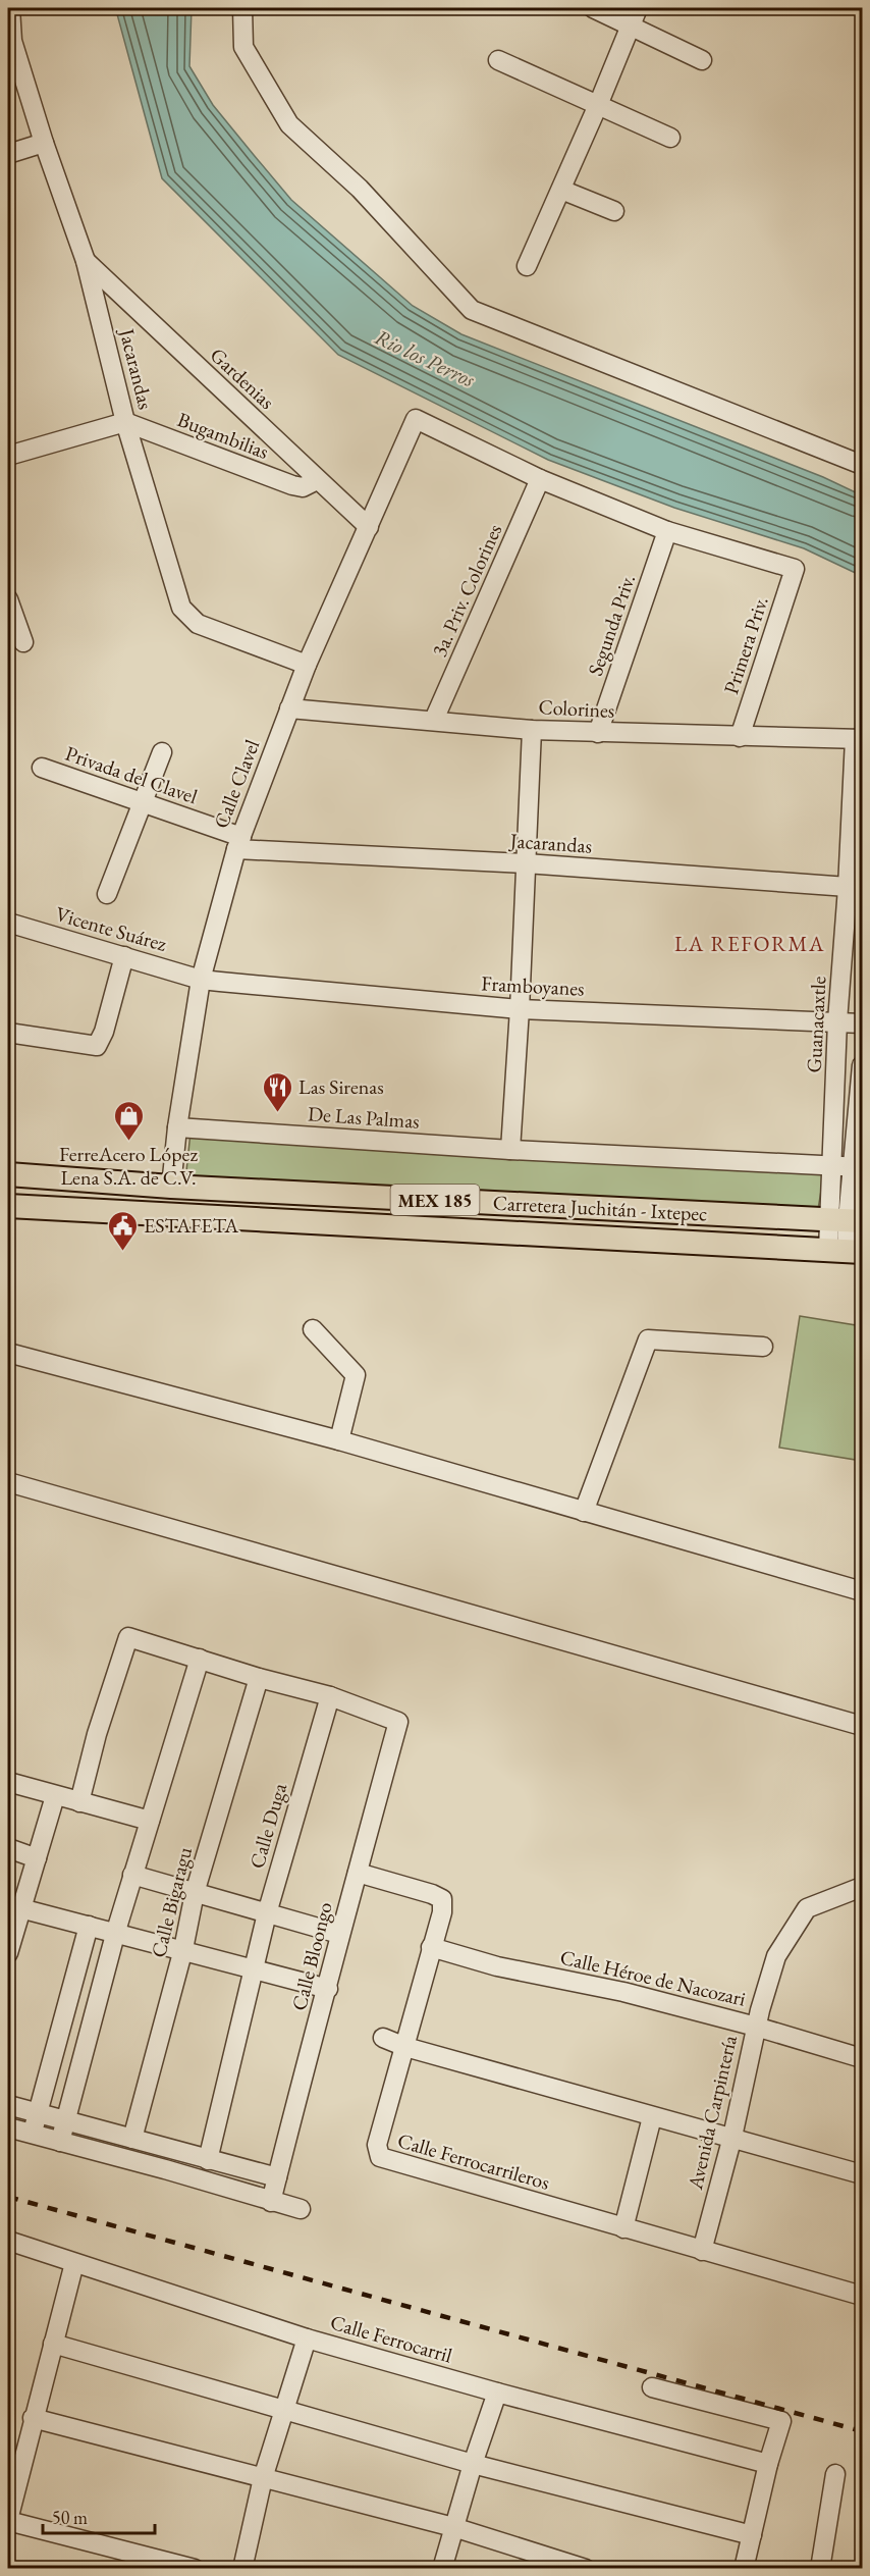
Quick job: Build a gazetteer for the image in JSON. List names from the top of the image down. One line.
{"streets":{"main road":["MEX 185","Carretera Juchitán - Ixtepec"],"street":["Jacarandas","Gardenias","Bugambilias","3a. Priv. Colorines","Segunda Priv.","Primera Priv.","Colorines","Privada del Clavel","Calle Clavel","Vicente Suárez","Framboyanes","Guanacaxtle","De Las Palmas","Calle Duga","Calle Bigaragu","Calle Bloongo","Calle Héroe de Nacozari","Avenida Carpintería","Calle Ferrocarrileros","Calle Ferrocarril"]},"crossings":[["Jacarandas","Gardenias"],["Jacarandas","Bugambilias"],["Jacarandas","Privada del Clavel"],["Jacarandas","Calle Clavel"],["Jacarandas","Guanacaxtle"],["Gardenias","Bugambilias"],["Gardenias","Calle Clavel"],["3a. Priv. Colorines","Colorines"],["3a. Priv. Colorines","Calle Clavel"],["Segunda Priv.","Primera Priv."],["Segunda Priv.","Colorines"],["Primera Priv.","Colorines"],["Colorines","Calle Clavel"],["Colorines","Guanacaxtle"],["Privada del Clavel","Calle Clavel"],["Calle Clavel","Vicente Suárez"],["Calle Clavel","Framboyanes"],["Calle Clavel","De Las Palmas"],["Calle Clavel","Carretera Juchitán - Ixtepec"],["Vicente Suárez","Framboyanes"],["Framboyanes","Guanacaxtle"],["Guanacaxtle","De Las Palmas"],["Guanacaxtle","Carretera Juchitán - Ixtepec"],["Calle Duga","Calle Bloongo"],["Calle Bloongo","Calle Ferrocarrileros"],["Calle Héroe de Nacozari","Avenida Carpintería"],["Calle Héroe de Nacozari","Calle Ferrocarrileros"],["Avenida Carpintería","Calle Ferrocarrileros"]],"districts":["LA REFORMA"],"water":["Rio los Perros"],"places":{"restaurant":["Las Sirenas"],"shop":["FerreAcero López Lena S.A. de C.V."],"public building":["ESTAFETA"]},"scale_bar":"50 m"}
